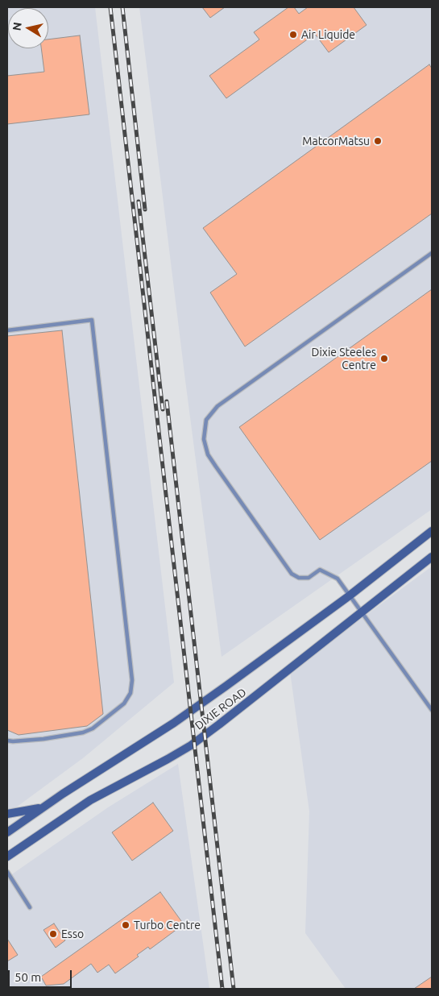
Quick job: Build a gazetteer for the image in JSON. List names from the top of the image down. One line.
{"streets":{"main road":["DIXIE ROAD"]},"places":["Air Liquide","MatcorMatsu","Dixie Steeles Centre","Turbo Centre","Esso"],"scale_bar":"50 m","north":"left"}
